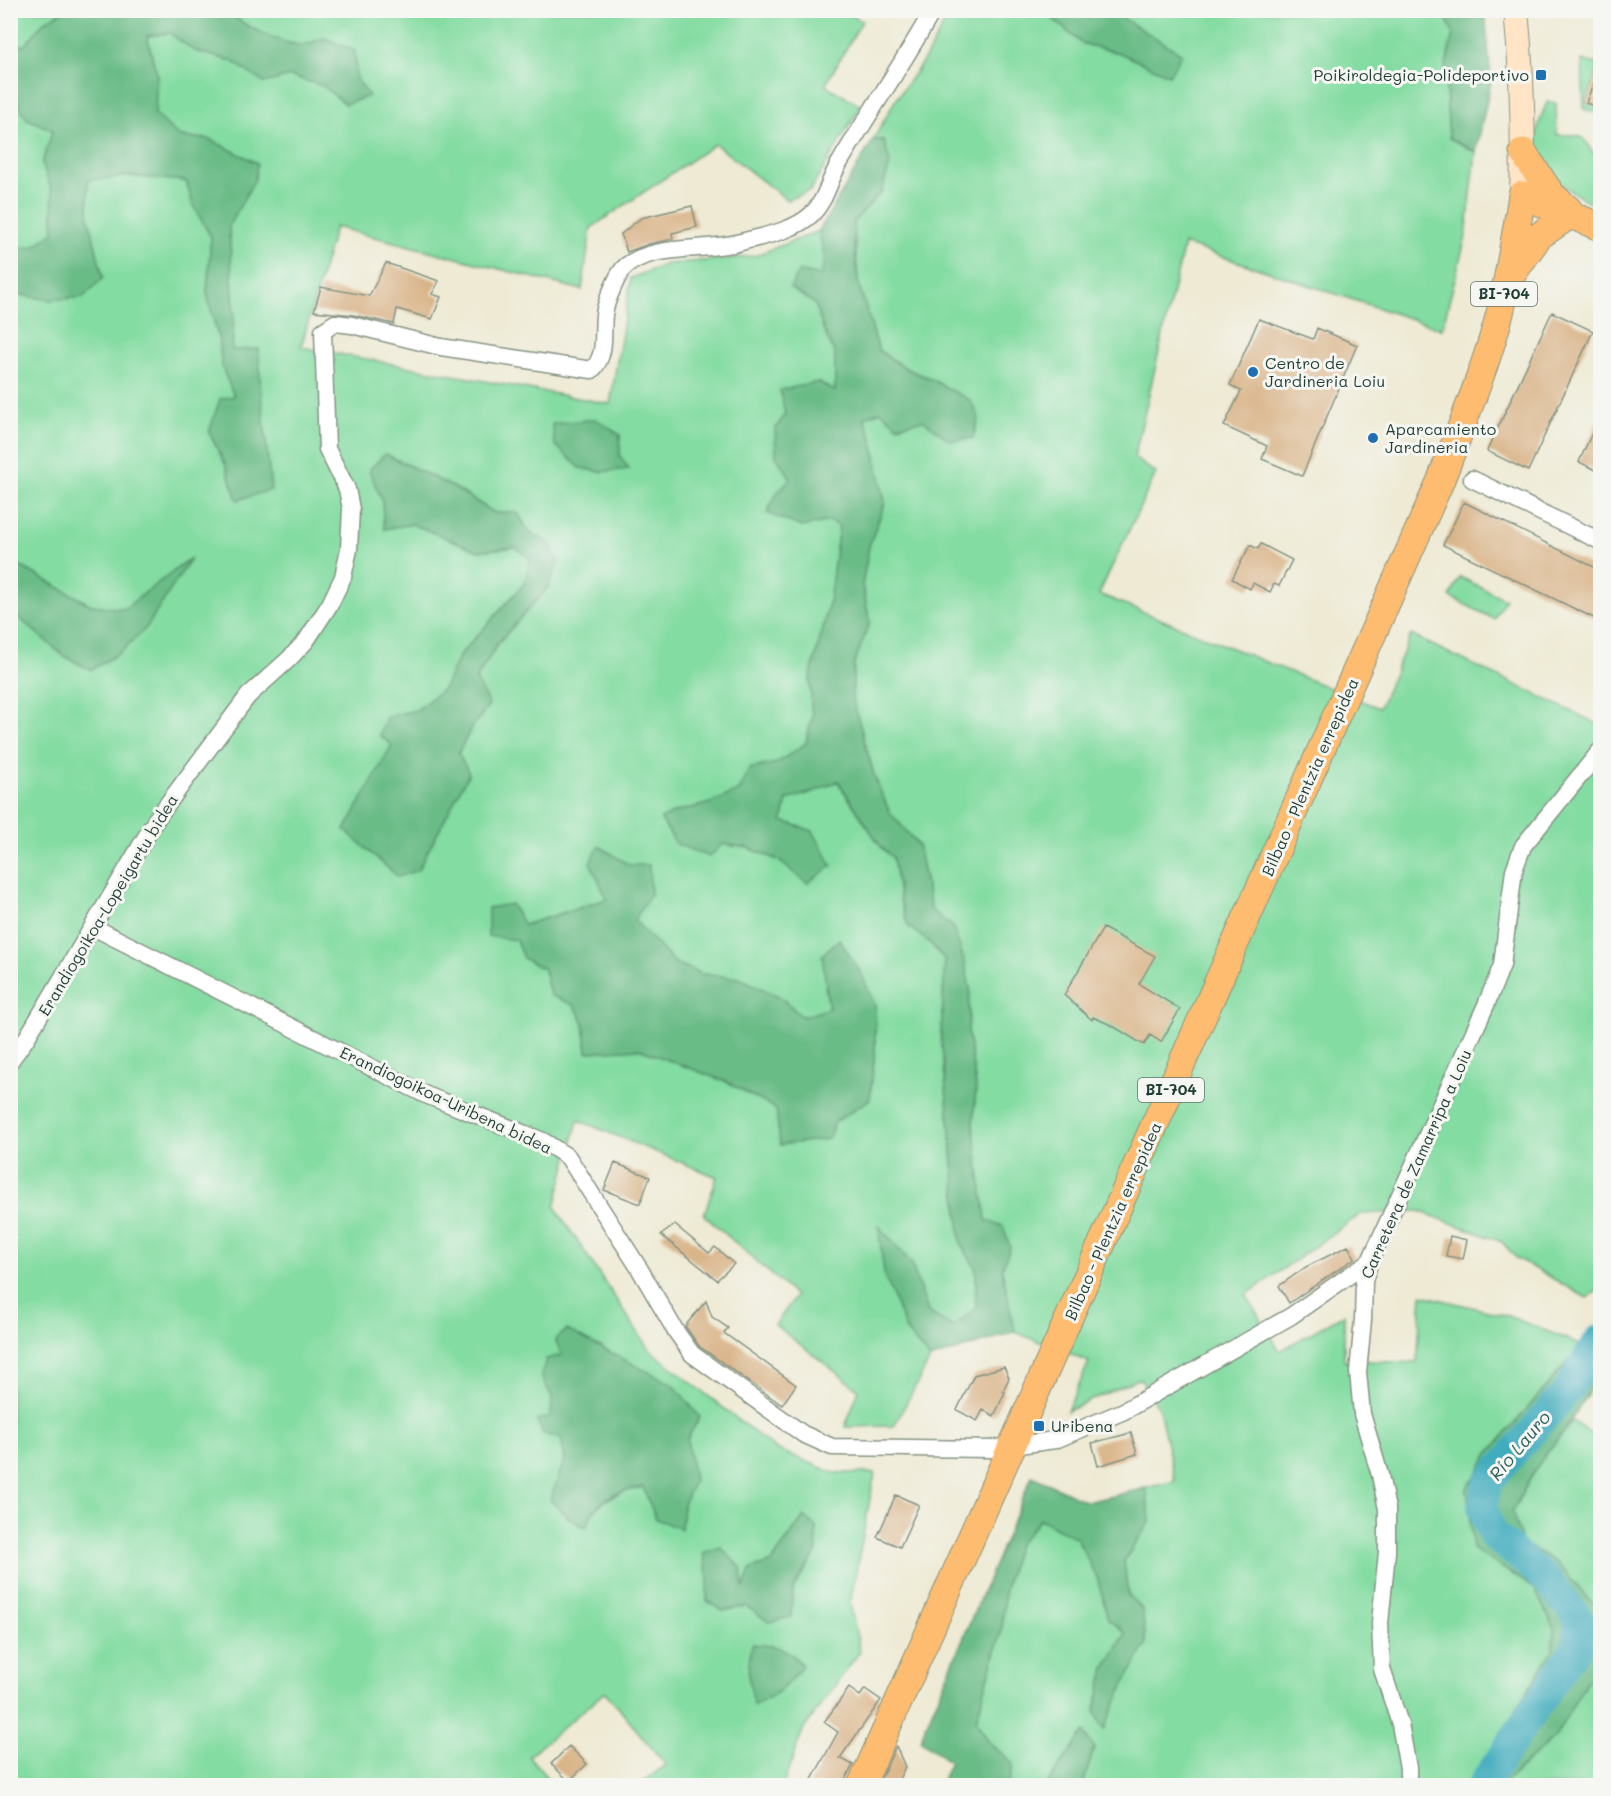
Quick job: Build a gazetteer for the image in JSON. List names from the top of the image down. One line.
{"streets":{"main road":["BI-704","Bilbao - Plentzia errepidea"],"street":["Erandiogoikoa-Lopeigartu bidea","Erandiogoikoa-Uribena bidea","Carretera de Zamarripa a Loiu"]},"crossings":[["BI-704","Bilbao - Plentzia errepidea"],["Bilbao - Plentzia errepidea","Erandiogoikoa-Uribena bidea"],["Erandiogoikoa-Lopeigartu bidea","Erandiogoikoa-Uribena bidea"],["Erandiogoikoa-Uribena bidea","Carretera de Zamarripa a Loiu"]],"water":["Río Lauro"],"places":{"transit":["Poikiroldegia-Polideportivo","Uribena"],"other":["Centro de Jardineria Loiu","Aparcamiento Jardineria"]}}
